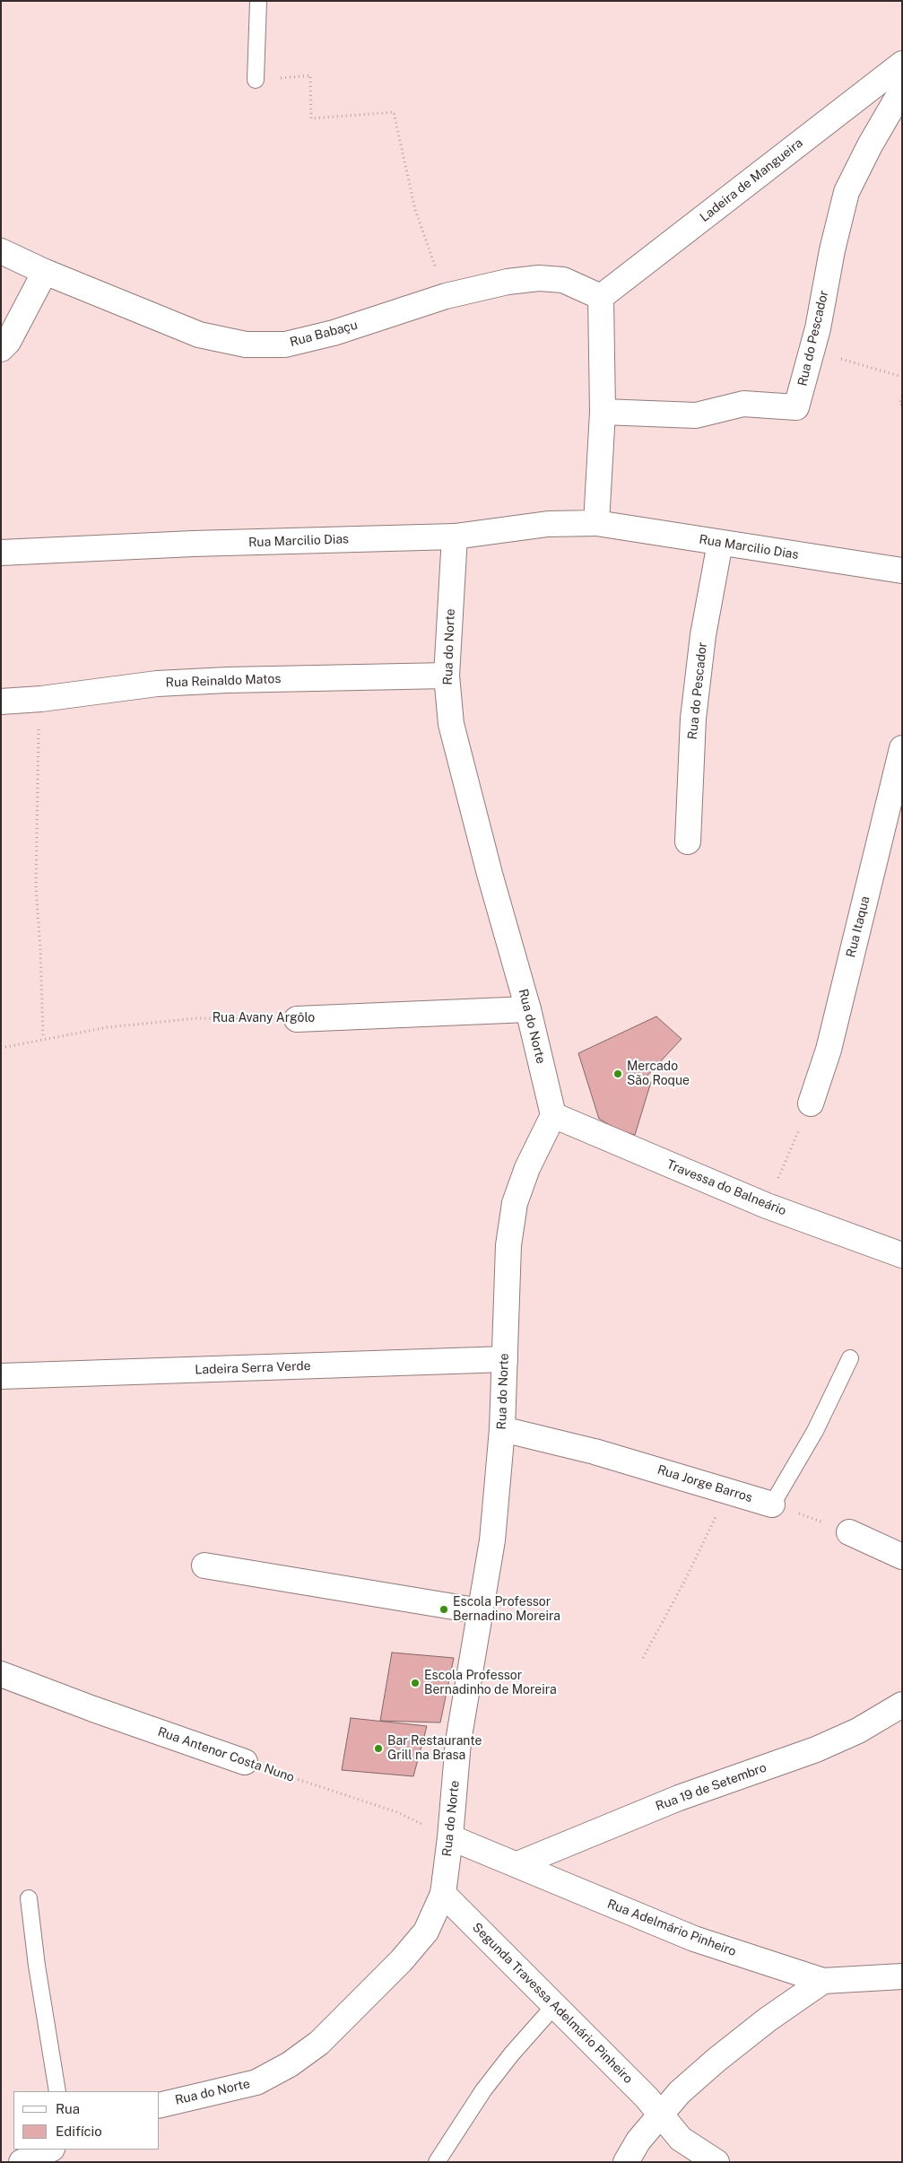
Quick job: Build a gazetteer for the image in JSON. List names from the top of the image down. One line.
{"streets":{"street":["Ladeira de Mangueira","Rua Babaçu","Rua do Pescador","Rua Marcilio Dias","Rua do Norte","Rua Reinaldo Matos","Rua Itaqua","Rua Avany Argôlo","Travessa do Balneário","Ladeira Serra Verde","Rua Jorge Barros","Rua Antenor Costa Nuno","Rua 19 de Setembro","Rua Adelmário Pinheiro","Segunda Travessa Adelmário Pinheiro"]},"crossings":[["Ladeira de Mangueira","Rua Babaçu"],["Rua do Pescador","Rua Marcilio Dias"],["Rua Marcilio Dias","Rua do Norte"],["Rua do Norte","Rua Reinaldo Matos"],["Rua do Norte","Rua Avany Argôlo"],["Rua do Norte","Travessa do Balneário"],["Rua do Norte","Ladeira Serra Verde"],["Rua do Norte","Rua Jorge Barros"],["Rua do Norte","Rua Antenor Costa Nuno"],["Rua do Norte","Rua Adelmário Pinheiro"],["Rua do Norte","Segunda Travessa Adelmário Pinheiro"],["Rua Antenor Costa Nuno","Rua Adelmário Pinheiro"],["Rua 19 de Setembro","Rua Adelmário Pinheiro"]],"places":["Mercado São Roque","Escola Professor Bernadino Moreira","Escola Professor Bernadinho de Moreira","Bar Restaurante Grill na Brasa"],"legend":["Rua","Edifício"]}
